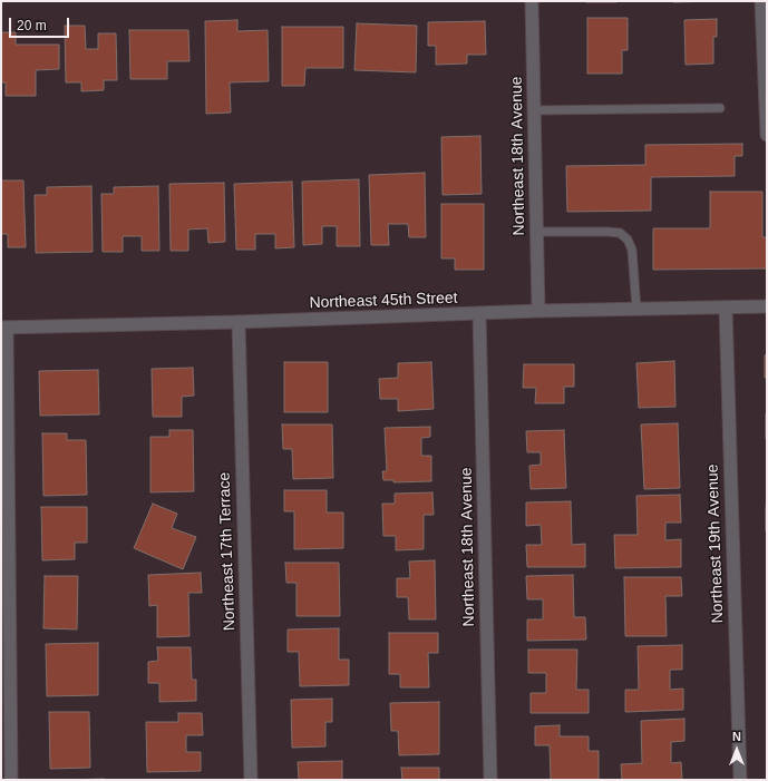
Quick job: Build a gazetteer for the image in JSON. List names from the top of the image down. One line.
{"streets":{"street":["Northeast 18th Avenue","Northeast 45th Street","Northeast 19th Avenue","Northeast 17th Terrace"]},"crossings":[["Northeast 18th Avenue","Northeast 45th Street"],["Northeast 45th Street","Northeast 19th Avenue"],["Northeast 45th Street","Northeast 17th Terrace"]],"scale_bar":"20 m","north":"top"}
